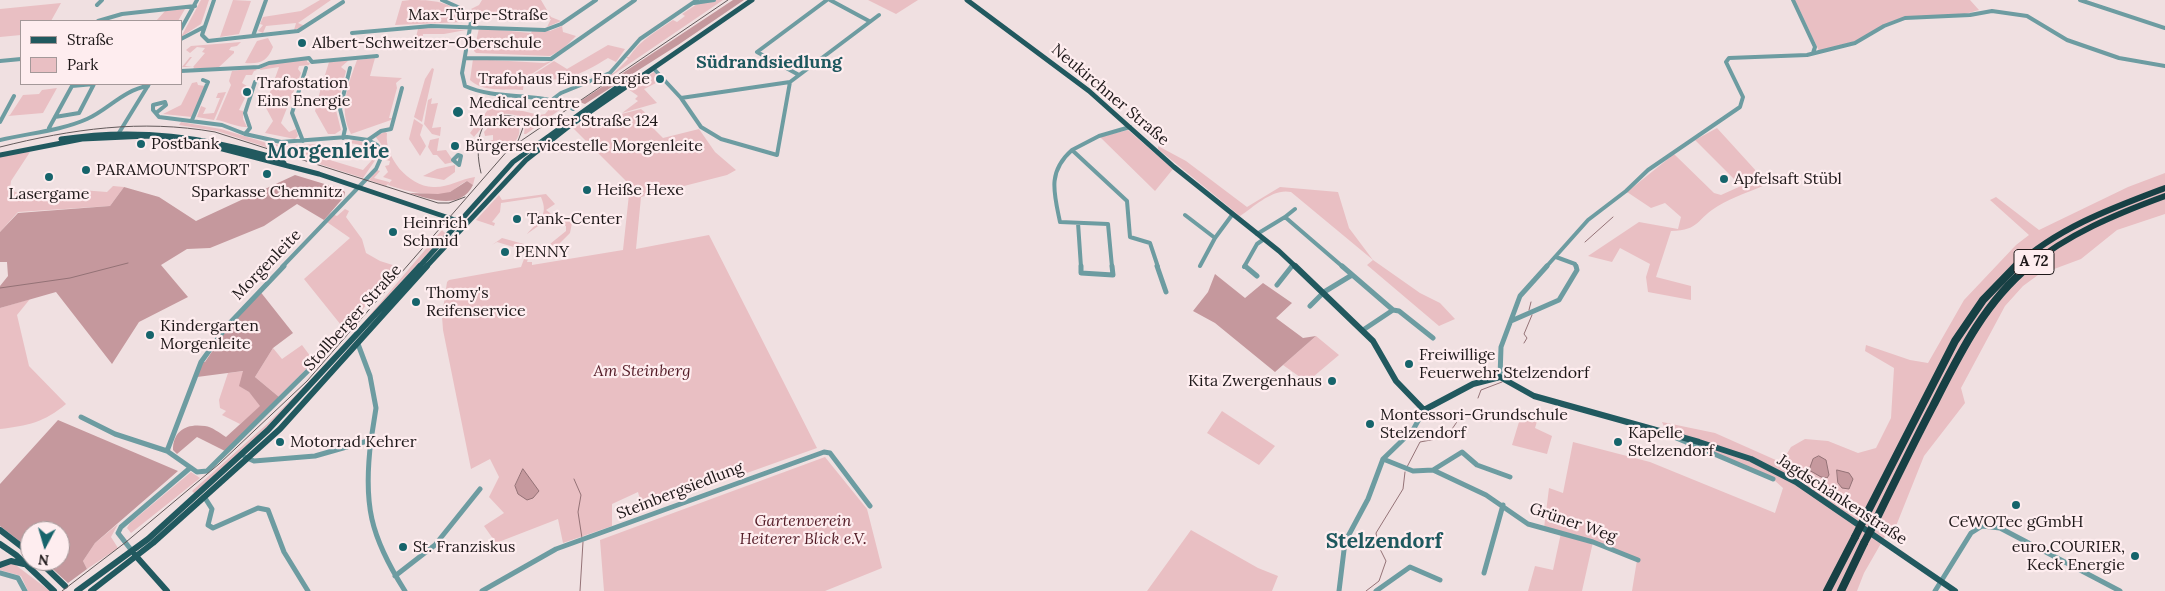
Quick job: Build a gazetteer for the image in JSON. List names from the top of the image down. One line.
{"streets":{"highway":["A 72"],"main road":["Neukirchner Straße","Stollberger Straße","Jagdschänkenstraße"],"street":["Max-Türpe-Straße","Morgenleite","Steinbergsiedlung","Grüner Weg"]},"districts":["Südrandsiedlung","Morgenleite","Stelzendorf"],"parks":["Am Steinberg","Gartenverein Heiterer Blick e.V."],"places":["Albert-Schweitzer-Oberschule","Trafohaus Eins Energie","Trafostation Eins Energie","Medical centre Markersdorfer Straße 124","Postbank","Bürgerservicestelle Morgenleite","PARAMOUNTSPORT","Sparkasse Chemnitz","Lasergame","Apfelsaft Stübl","Heiße Hexe","Tank-Center","Heinrich Schmid","PENNY","Thomy's Reifenservice","Kindergarten Morgenleite","Freiwillige Feuerwehr Stelzendorf","Kita Zwergenhaus","Montessori-Grundschule Stelzendorf","Motorrad Kehrer","Kapelle Stelzendorf","CeWOTec gGmbH","St. Franziskus","euro.COURIER, Keck Energie"],"legend":["Straße","Park"],"north":"bottom"}
